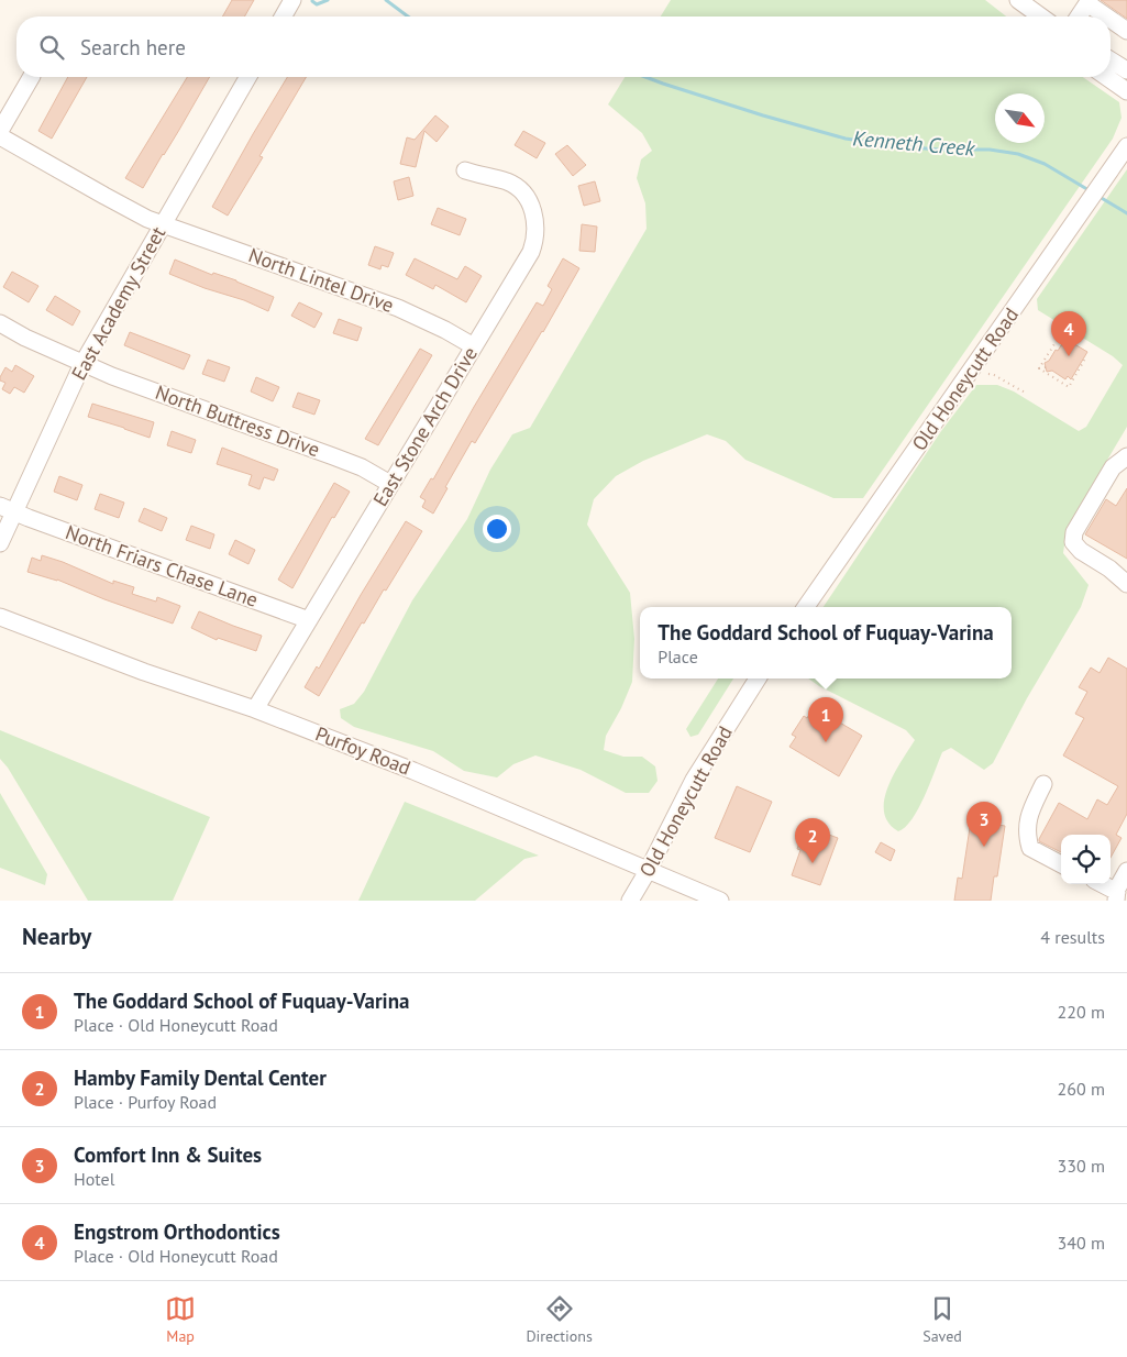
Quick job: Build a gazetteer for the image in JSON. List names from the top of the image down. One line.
{"streets":{"street":["North Lintel Drive","East Academy Street","Old Honeycutt Road","North Buttress Drive","East Stone Arch Drive","North Friars Chase Lane","Purfoy Road"]},"crossings":[["North Lintel Drive","East Academy Street"],["North Lintel Drive","East Stone Arch Drive"],["East Academy Street","North Buttress Drive"],["East Academy Street","North Friars Chase Lane"],["Old Honeycutt Road","Purfoy Road"],["North Buttress Drive","East Stone Arch Drive"],["East Stone Arch Drive","North Friars Chase Lane"],["East Stone Arch Drive","Purfoy Road"]],"water":["Kenneth Creek"],"north":"bottom right","page":{"search":"Search here","pins":["4","1","3","2"],"popup":["The Goddard School of Fuquay-Varina","Place"],"heading":["Nearby","4 results"],"list":[{"mark":"1","name":"The Goddard School of Fuquay-Varina","note":"Place · Old Honeycutt Road","value":"220 m"},{"mark":"2","name":"Hamby Family Dental Center","note":"Place · Purfoy Road","value":"260 m"},{"mark":"3","name":"Comfort Inn & Suites","note":"Hotel","value":"330 m"},{"mark":"4","name":"Engstrom Orthodontics","note":"Place · Old Honeycutt Road","value":"340 m"}],"nav":["Map","Directions","Saved"]}}
